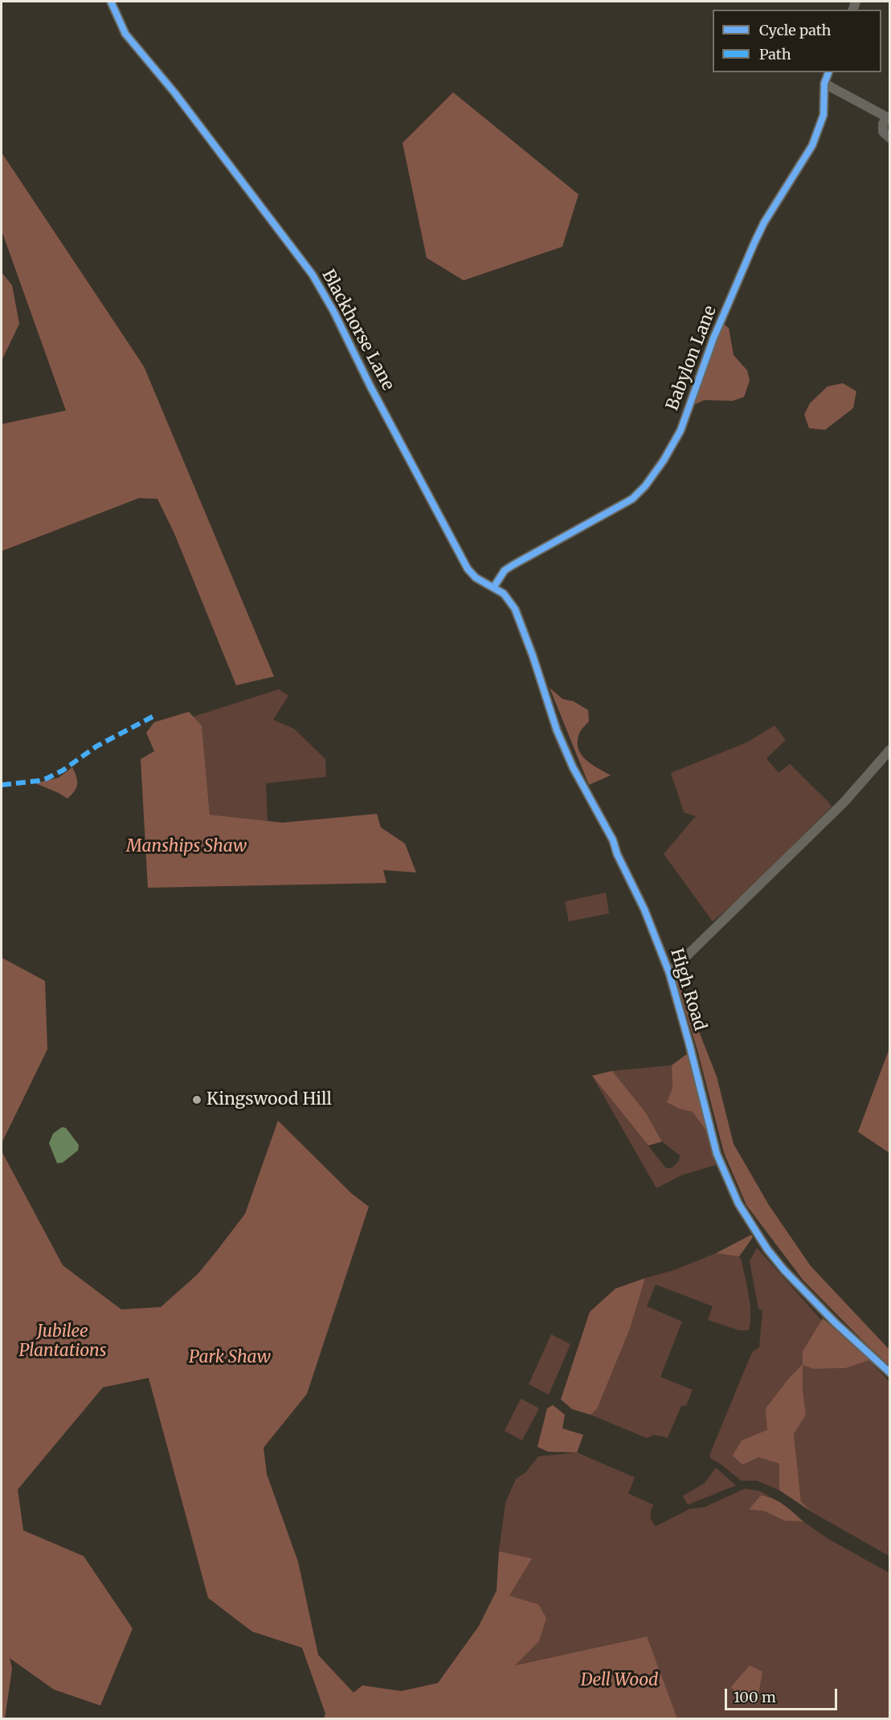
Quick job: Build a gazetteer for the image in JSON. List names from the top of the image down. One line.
{"streets":{"street":["Blackhorse Lane","Babylon Lane","High Road"]},"crossings":[["Blackhorse Lane","Babylon Lane"],["Blackhorse Lane","High Road"],["Babylon Lane","High Road"]],"parks":["Manships Shaw","Jubilee Plantations","Park Shaw","Dell Wood"],"places":["Kingswood Hill"],"legend":["Cycle path","Path"],"scale_bar":"100 m"}
